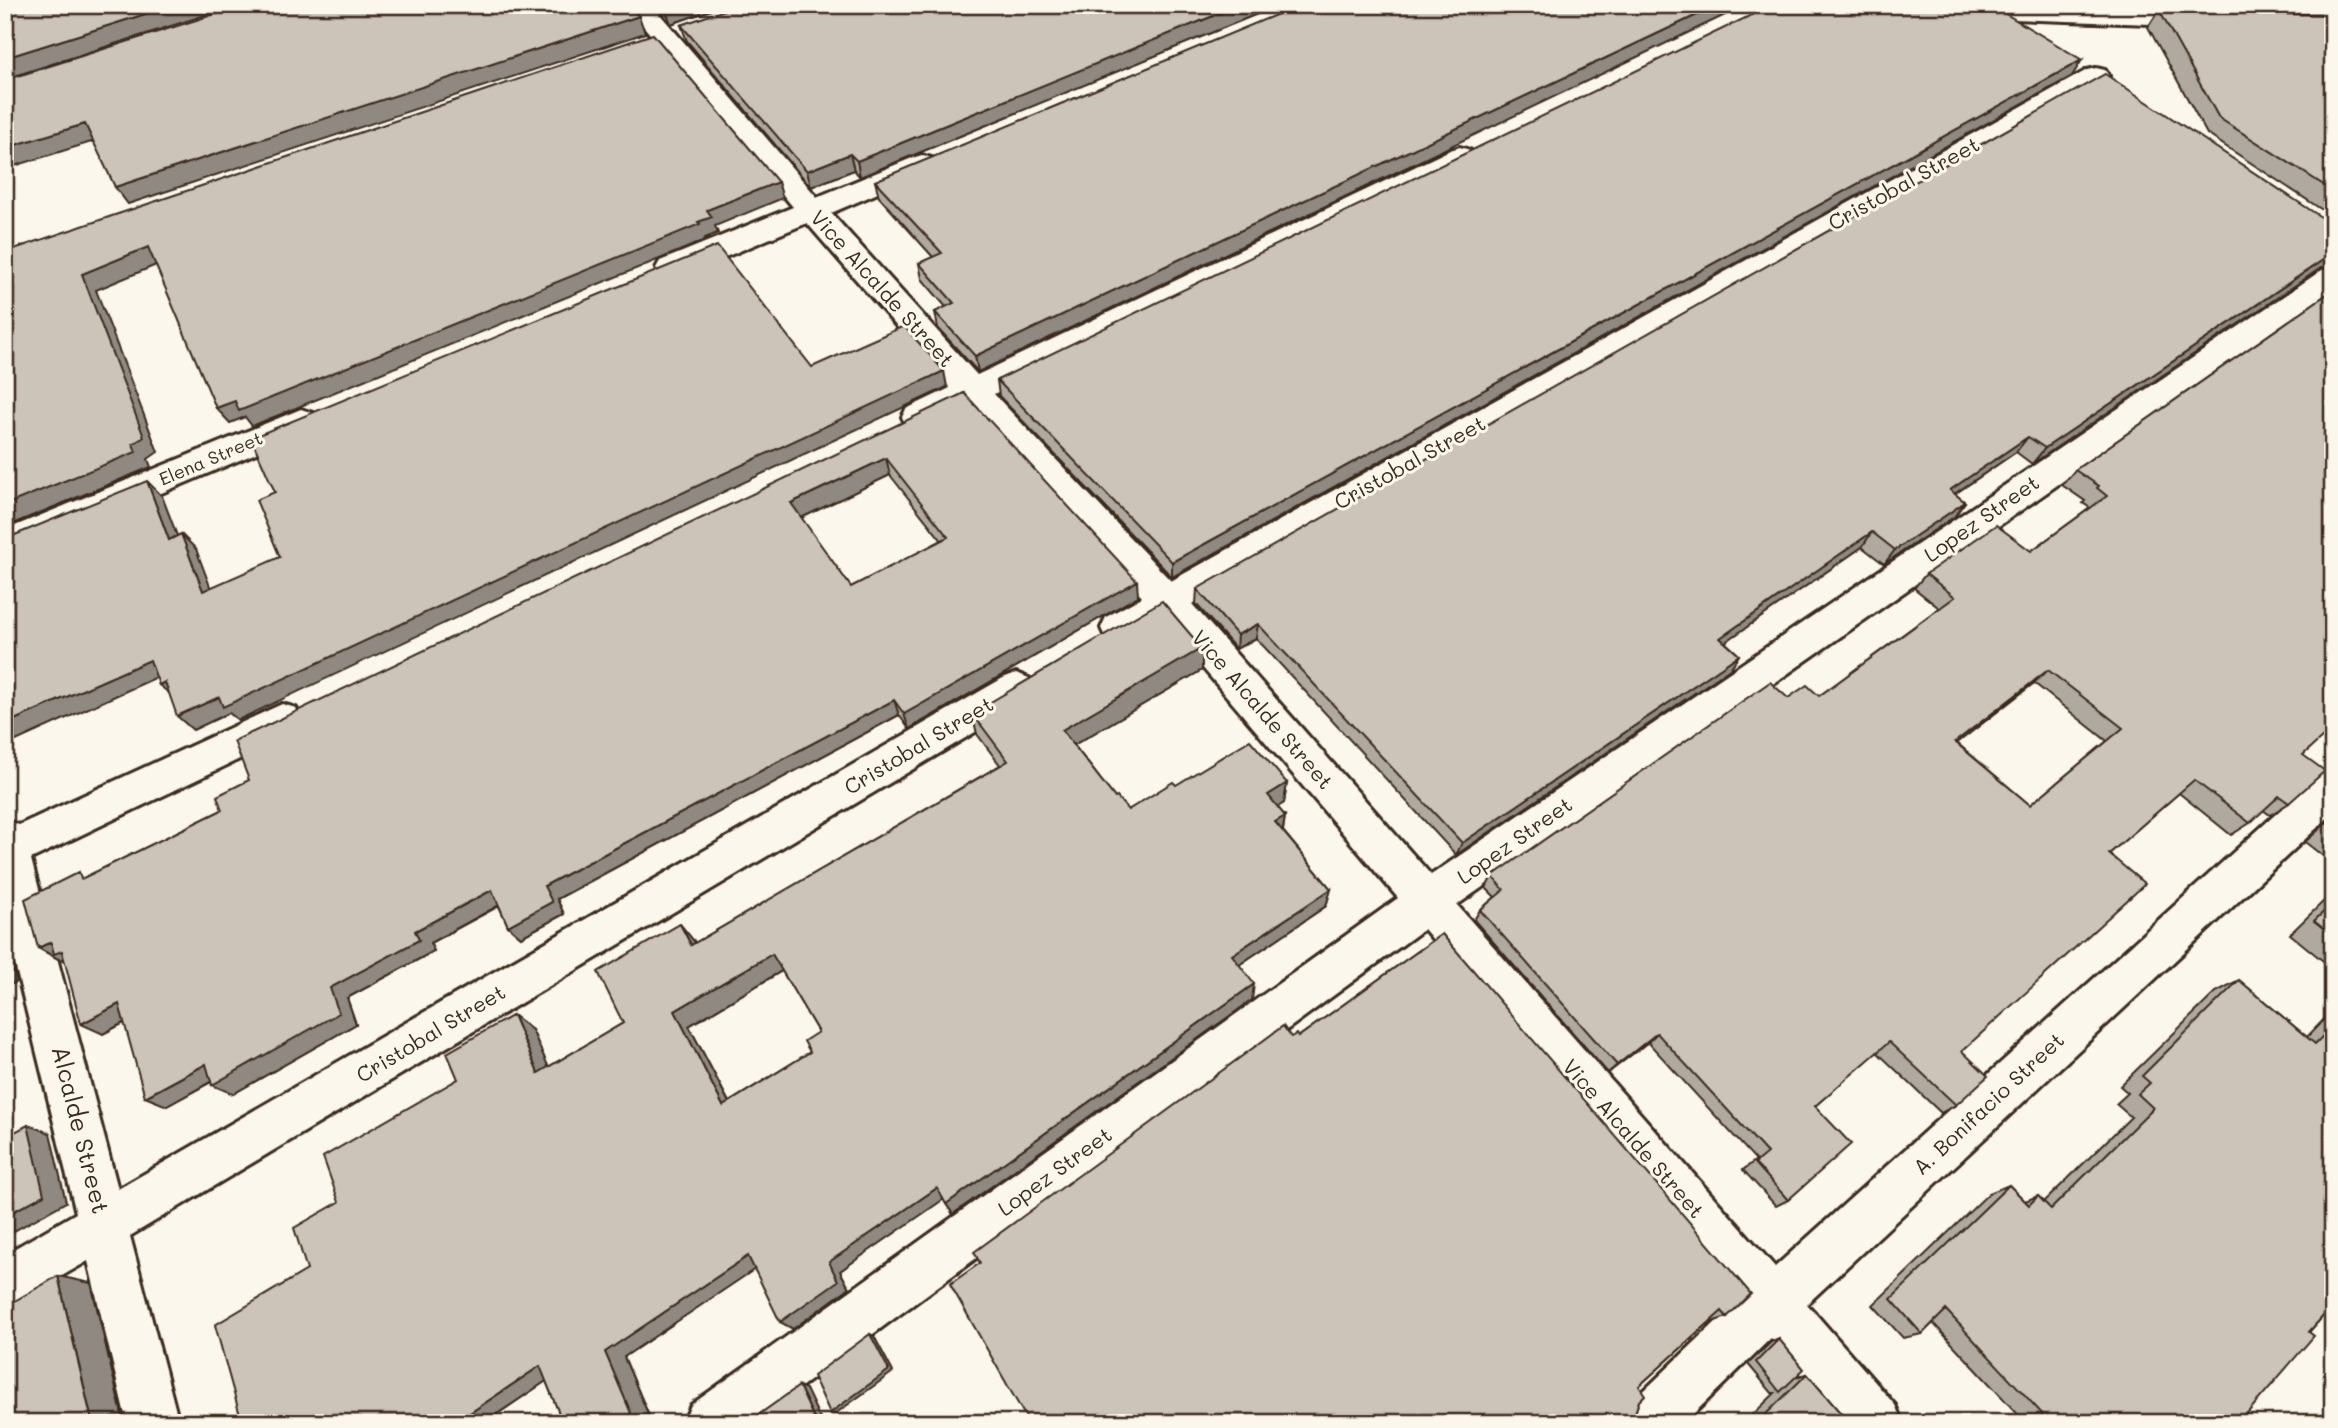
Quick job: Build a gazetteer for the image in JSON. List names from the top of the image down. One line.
{"streets":{"street":["Cristobal Street","Vice Alcalde Street","Elena Street","Lopez Street","A. Bonifacio Street","Alcalde Street"]},"crossings":[["Cristobal Street","Vice Alcalde Street"],["Cristobal Street","Alcalde Street"],["Vice Alcalde Street","Lopez Street"],["Vice Alcalde Street","A. Bonifacio Street"]]}
